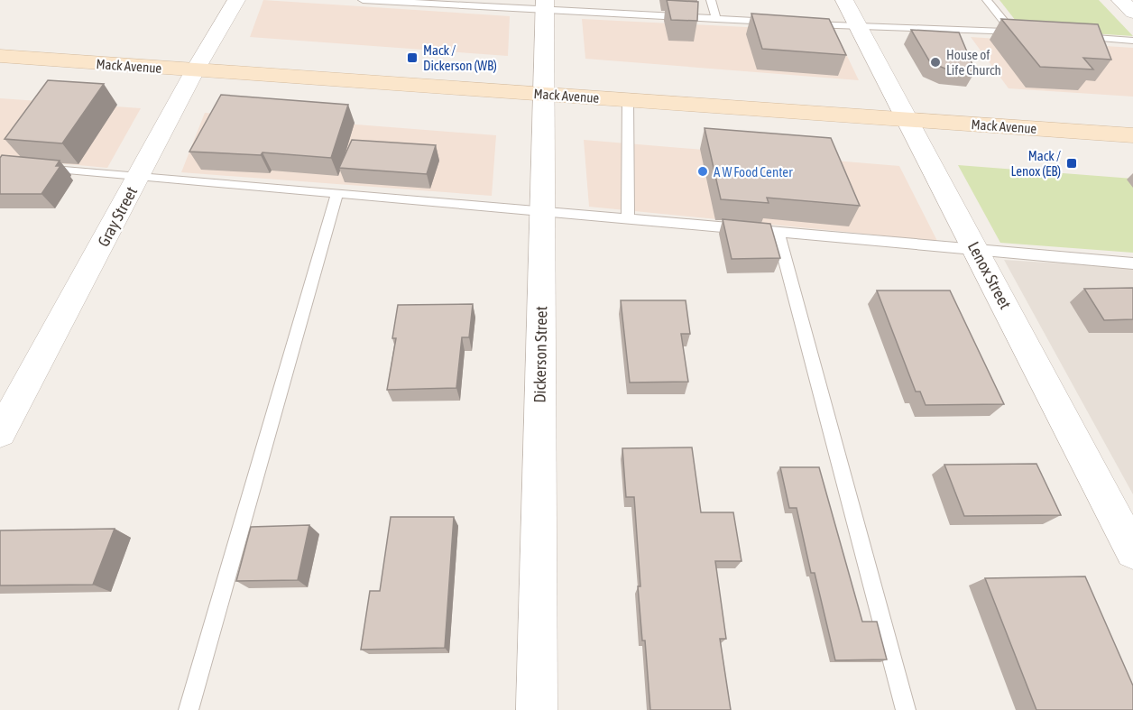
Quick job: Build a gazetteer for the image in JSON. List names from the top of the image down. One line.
{"streets":{"main road":["Mack Avenue"],"street":["Gray Street","Lenox Street","Dickerson Street"]},"crossings":[["Mack Avenue","Gray Street"],["Mack Avenue","Lenox Street"],["Mack Avenue","Dickerson Street"]],"places":{"transit":["Mack / Dickerson (WB)","Mack / Lenox (EB)"],"other":["House of Life Church","A W Food Center"]}}
